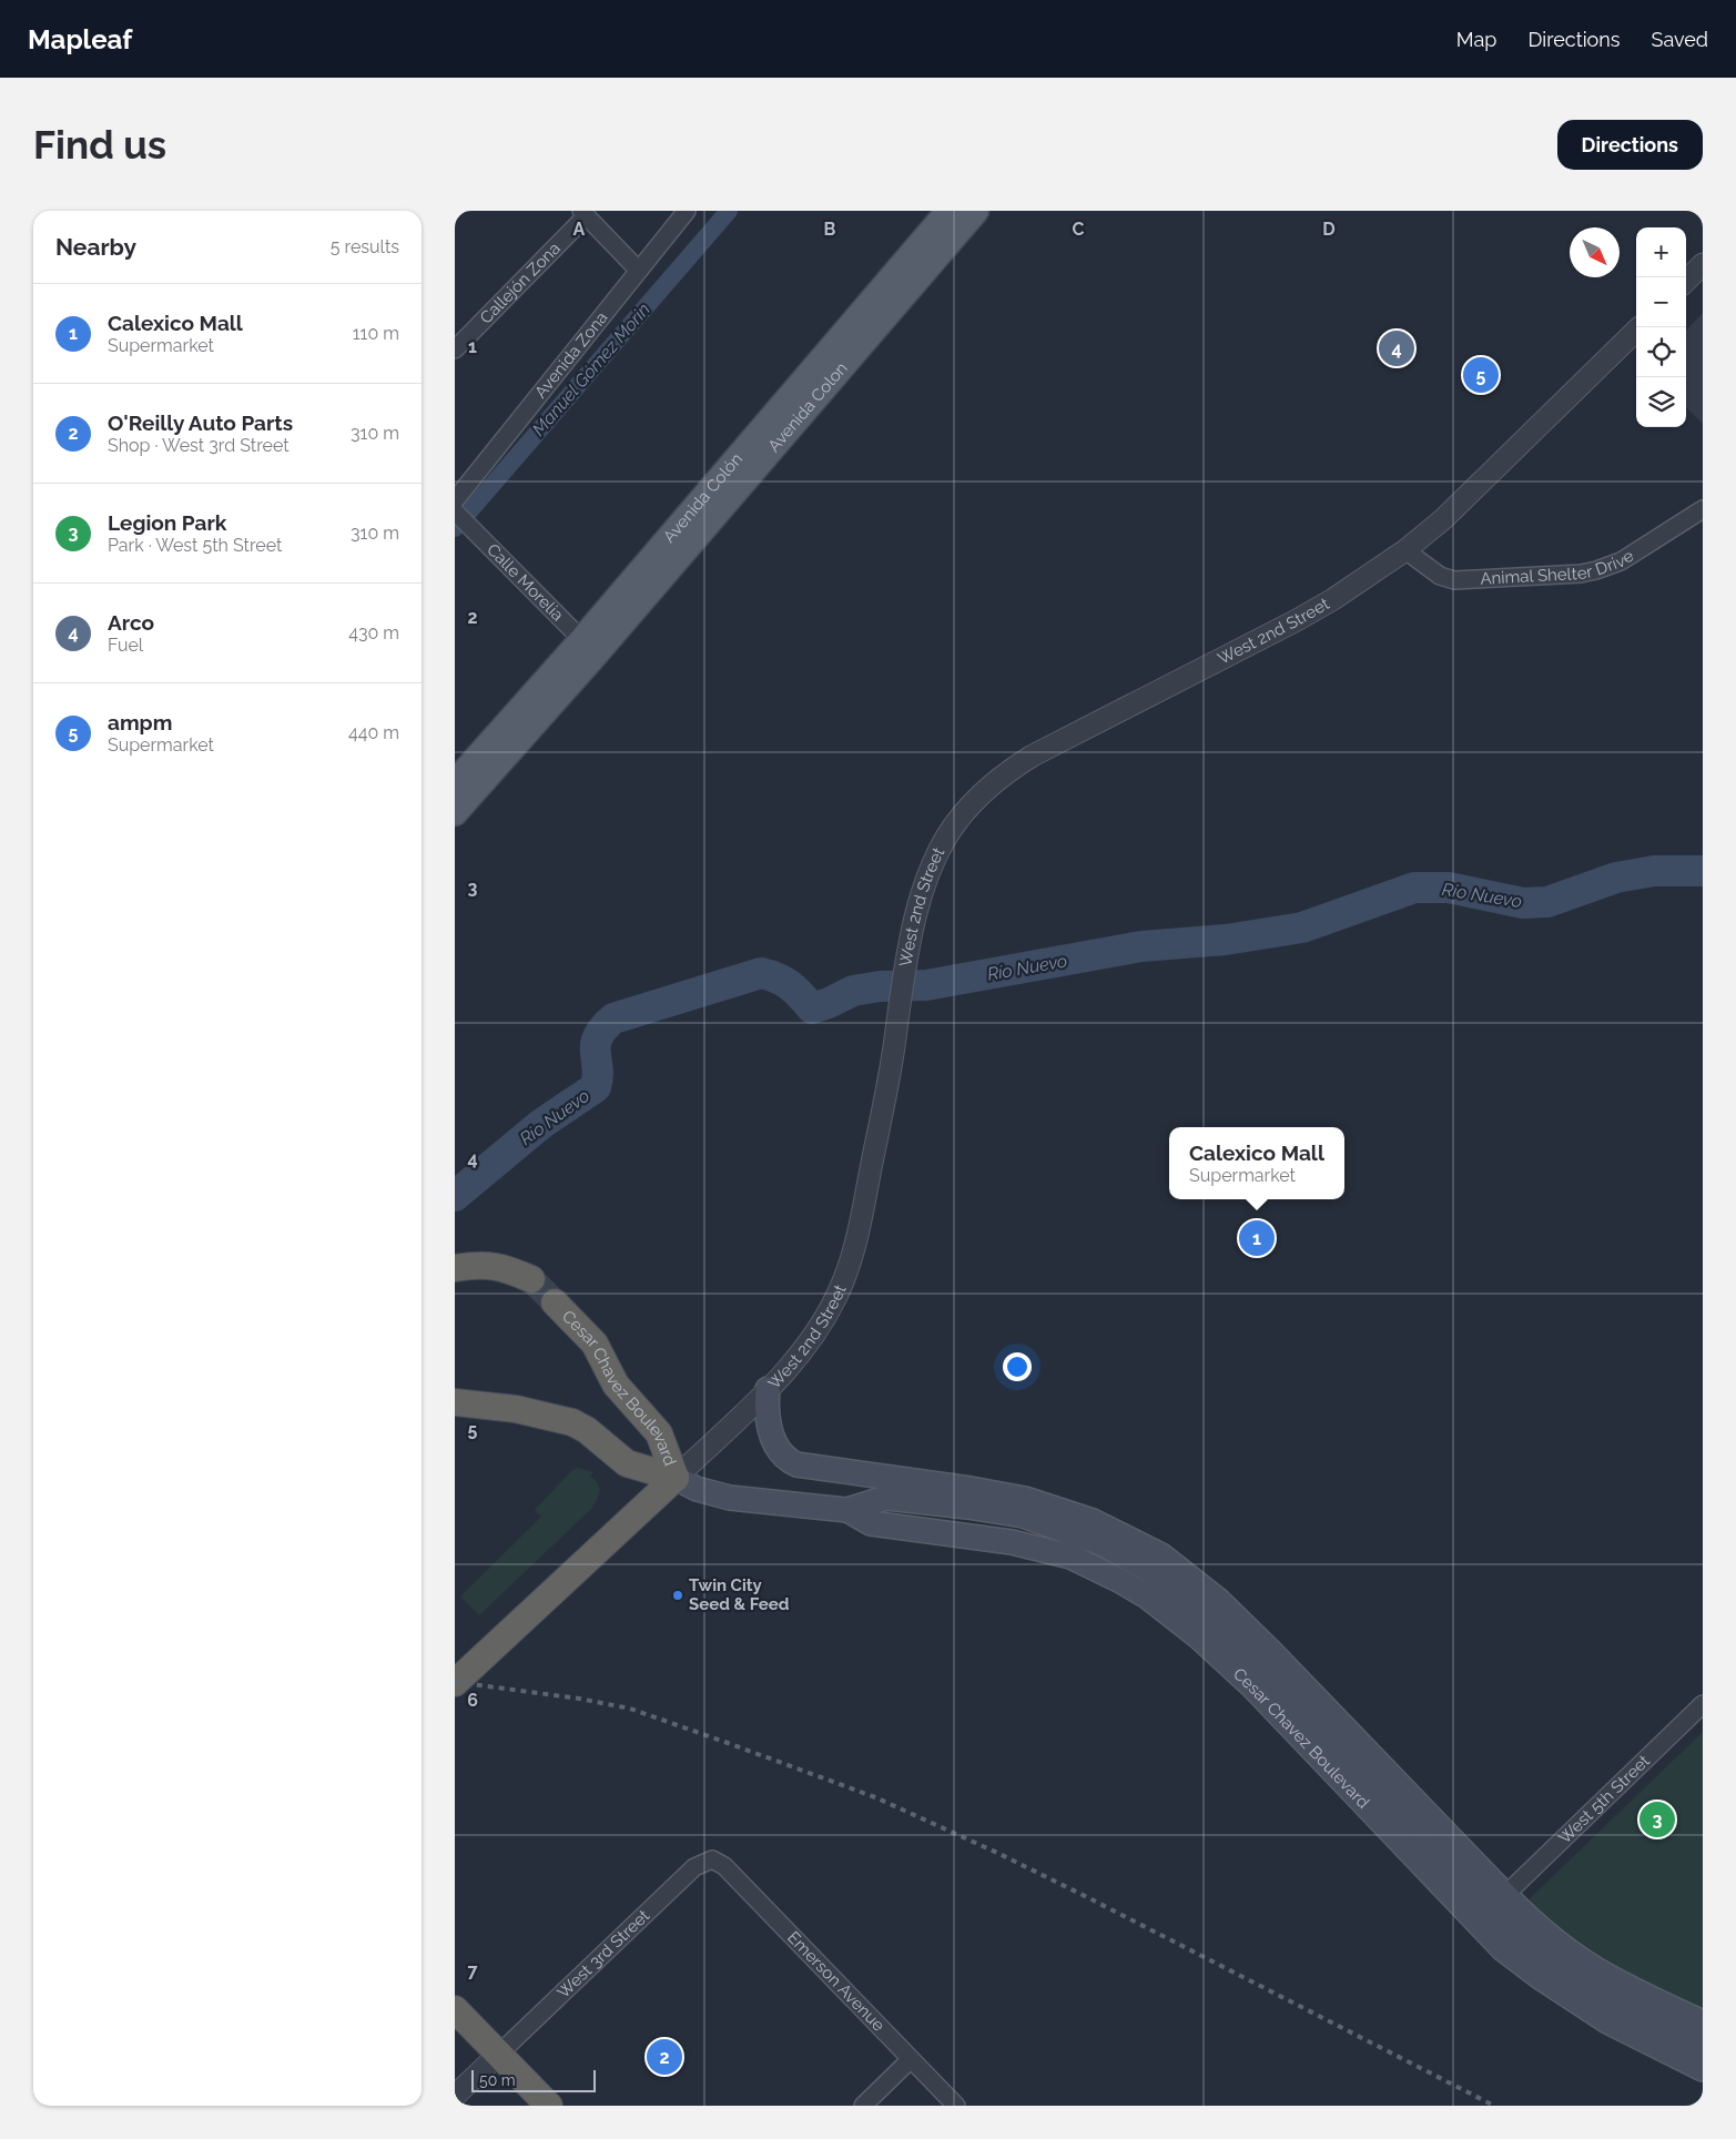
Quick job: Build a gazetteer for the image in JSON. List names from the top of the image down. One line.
{"streets":{"highway":["West 2nd Street","Cesar Chavez Boulevard"],"main road":["Avenida Colon","Avenida Colón"],"street":["Callejón Zona","Avenida Zona","Animal Shelter Drive","Calle Morelia","West 5th Street","West 3rd Street","Emerson Avenue"]},"crossings":[["Avenida Colon","Avenida Colón"],["Avenida Colon","Calle Morelia"],["Avenida Colón","Calle Morelia"],["Animal Shelter Drive","West 2nd Street"],["West 2nd Street","Cesar Chavez Boulevard"],["West 3rd Street","Emerson Avenue"]],"water":["Manuel Gómez Morin","Río Nuevo"],"places":["Twin City Seed & Feed"],"scale_bar":"50 m","north":"bottom right","page":{"header":"Mapleaf","nav":["Map","Directions","Saved"],"buttons":"Directions","title":"Find us","heading":["Nearby","5 results"],"map_buttons":["+","−"],"list":[{"mark":"1","name":"Calexico Mall","note":"Supermarket","value":"110 m"},{"mark":"2","name":"O'Reilly Auto Parts","note":"Shop · West 3rd Street","value":"310 m"},{"mark":"3","name":"Legion Park","note":"Park · West 5th Street","value":"310 m"},{"mark":"4","name":"Arco","note":"Fuel","value":"430 m"},{"mark":"5","name":"ampm","note":"Supermarket","value":"440 m"}],"pins":["4","5","1","3","2"],"popup":["Calexico Mall","Supermarket"],"scale":"50 m"},"grid":{"columns":["A","B","C","D"],"rows":["1","2","3","4","5","6","7"]}}
